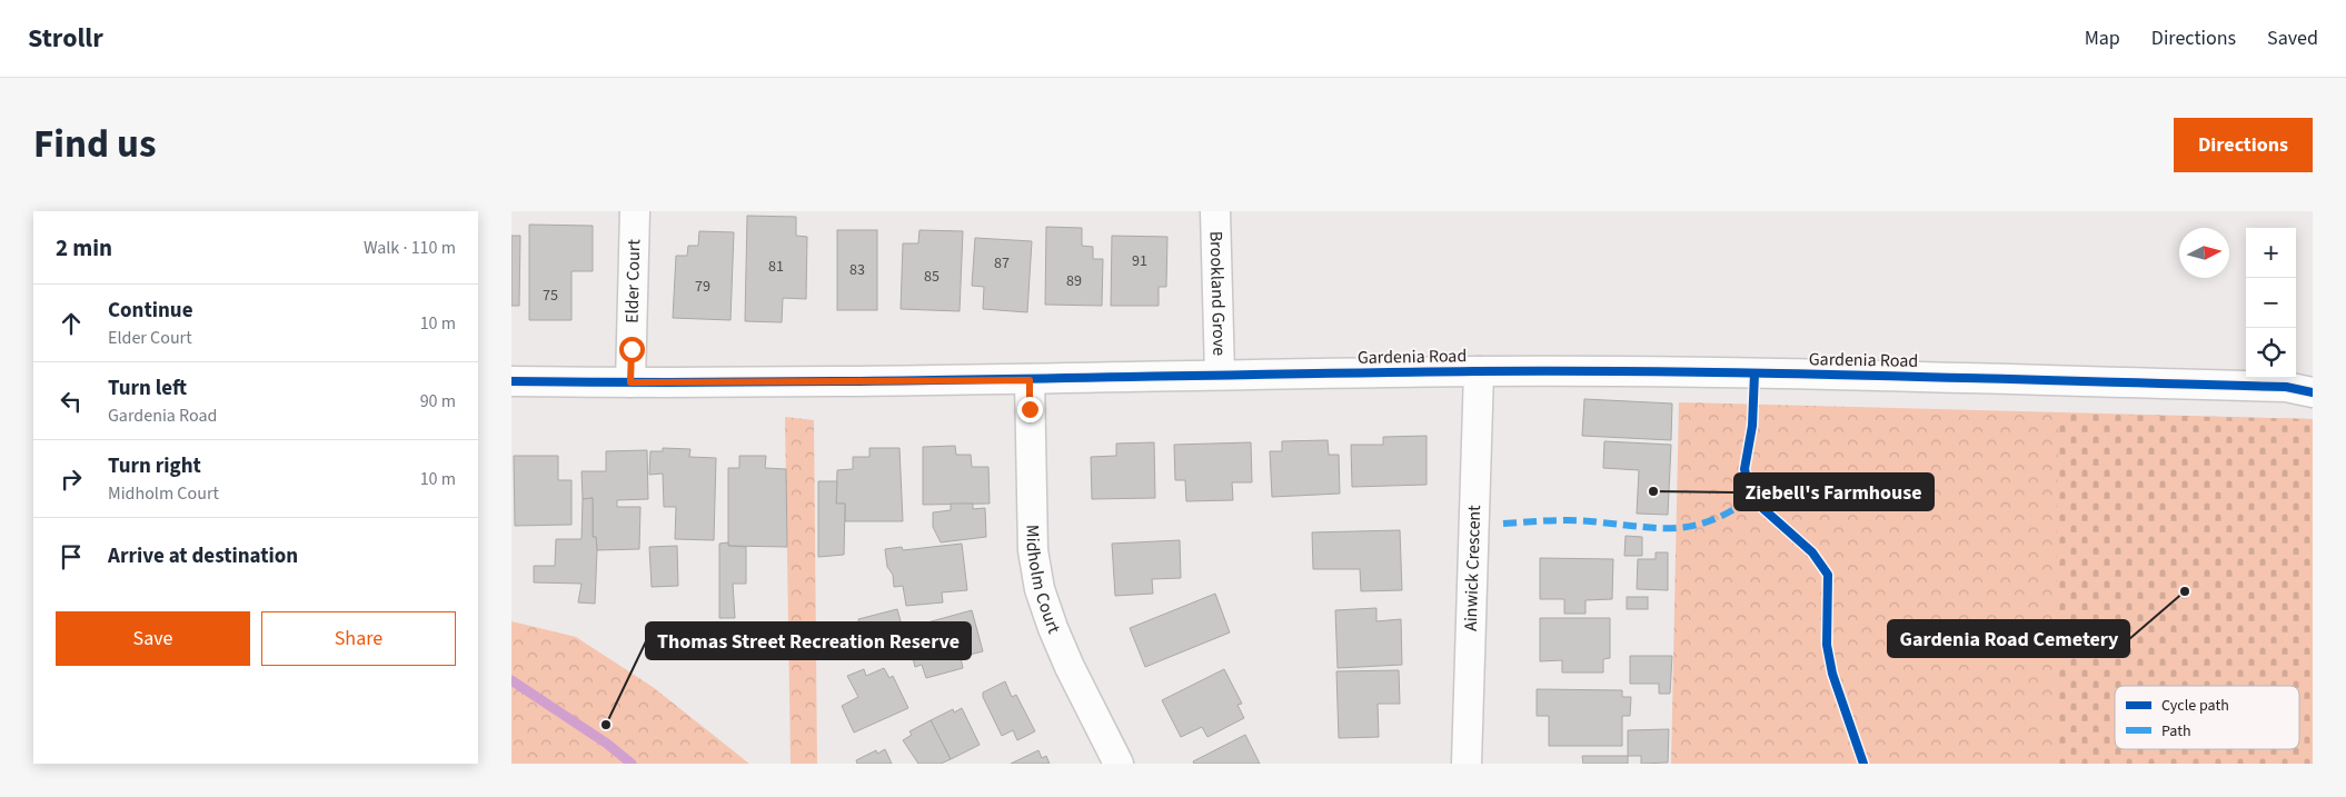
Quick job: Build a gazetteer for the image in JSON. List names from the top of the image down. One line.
{"streets":{"street":["Elder Court","Brookland Grove","Gardenia Road","Ainwick Crescent","Midholm Court"]},"crossings":[["Elder Court","Gardenia Road"],["Brookland Grove","Gardenia Road"],["Gardenia Road","Ainwick Crescent"],["Gardenia Road","Midholm Court"]],"places":["Ziebell's Farmhouse","Gardenia Road Cemetery","Thomas Street Recreation Reserve"],"house_numbers":["91","87","81","83","85","89","79","75"],"legend":["Cycle path","Path"],"north":"right","page":{"header":"Strollr","nav":["Map","Directions","Saved"],"title":"Find us","buttons":["Directions",["Save","Share"]],"heading":["2 min","Walk · 110 m"],"map_buttons":["+","−"],"list":[["Continue","Elder Court","10 m"],["Turn left","Gardenia Road","90 m"],["Turn right","Midholm Court","10 m"],"Arrive at destination"]}}
